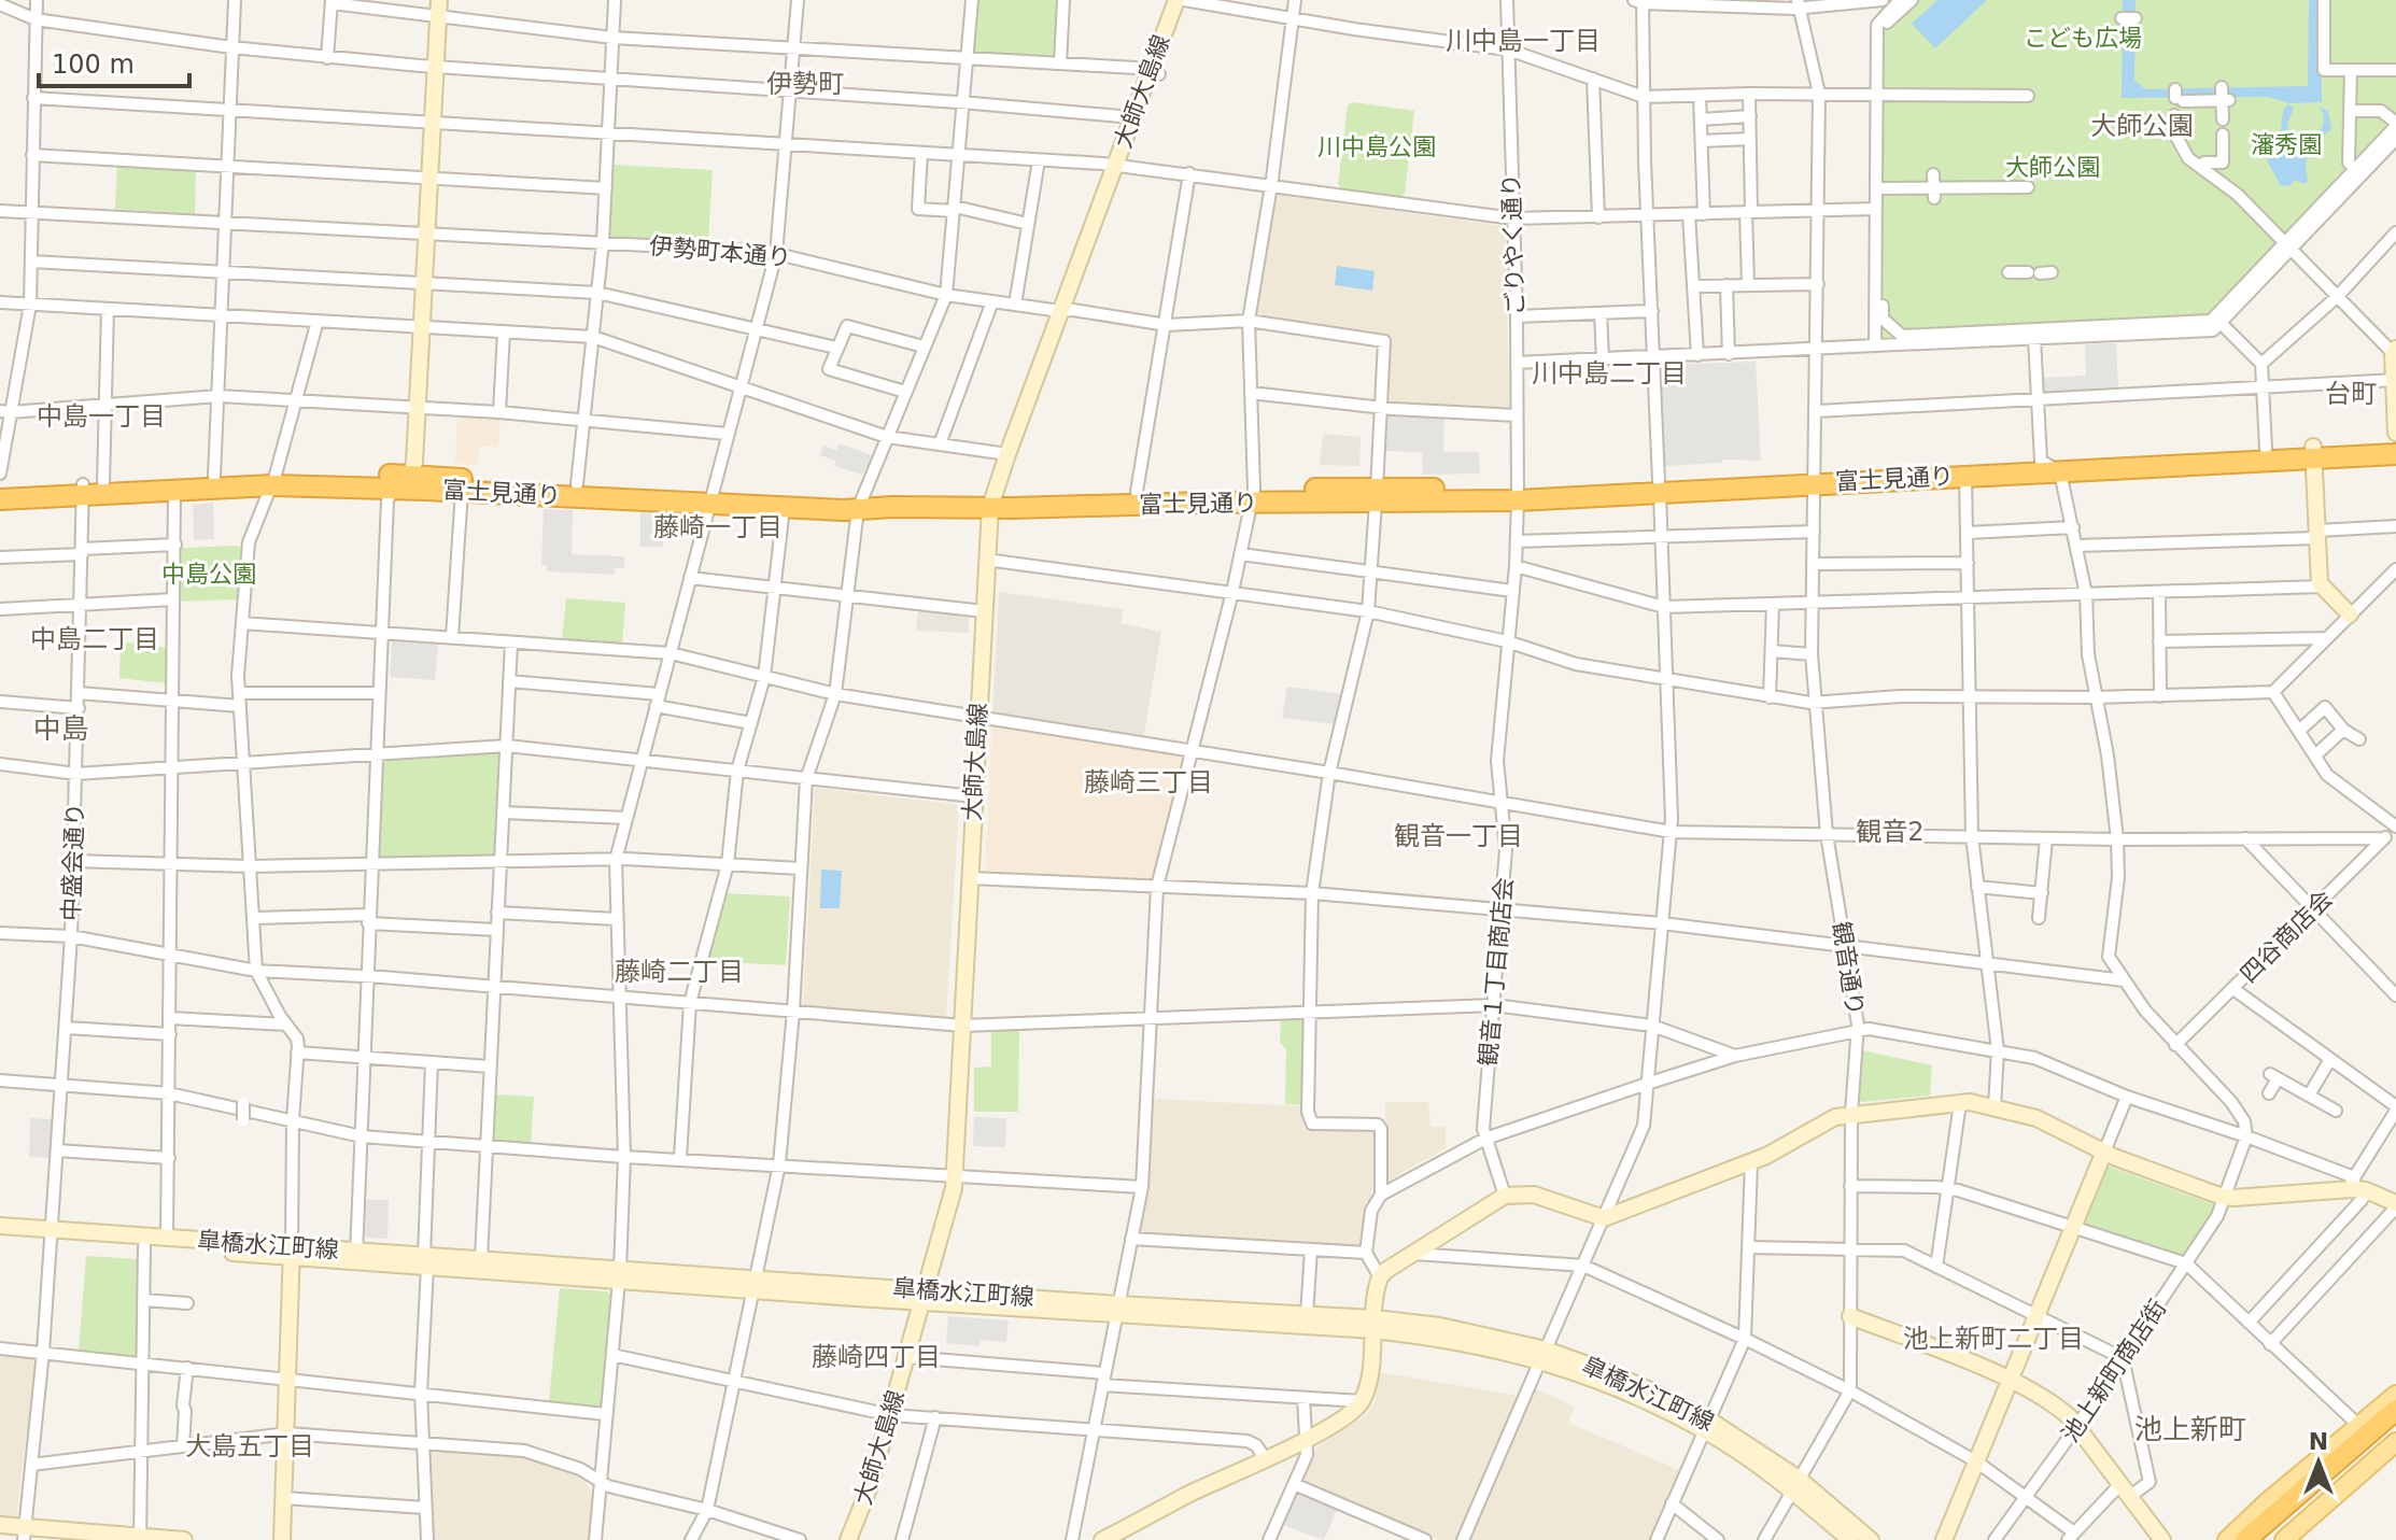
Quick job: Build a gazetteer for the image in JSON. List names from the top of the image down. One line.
{"streets":{"highway":["富士見通り"],"street":["大師大島線","ごりやく通り","伊勢町本通り","中盛会通り","四谷商店会","観音通り","観音１丁目商店会","皐橋水江町線","池上新町商店街"]},"crossings":[["大師大島線","伊勢町本通り"],["大師大島線","富士見通り"],["大師大島線","皐橋水江町線"],["ごりやく通り","富士見通り"],["ごりやく通り","観音１丁目商店会"],["富士見通り","中盛会通り"],["富士見通り","観音通り"],["富士見通り","観音１丁目商店会"],["中盛会通り","皐橋水江町線"],["観音通り","皐橋水江町線"]],"districts":["川中島一丁目","伊勢町","大師公園","川中島二丁目","台町","中島一丁目","藤崎一丁目","中島二丁目","中島","藤崎三丁目","観音2","観音一丁目","藤崎二丁目","池上新町二丁目","藤崎四丁目","池上新町","大島五丁目"],"parks":["こども広場","瀋秀園","川中島公園","大師公園","中島公園"],"scale_bar":"100 m","north":"top"}
